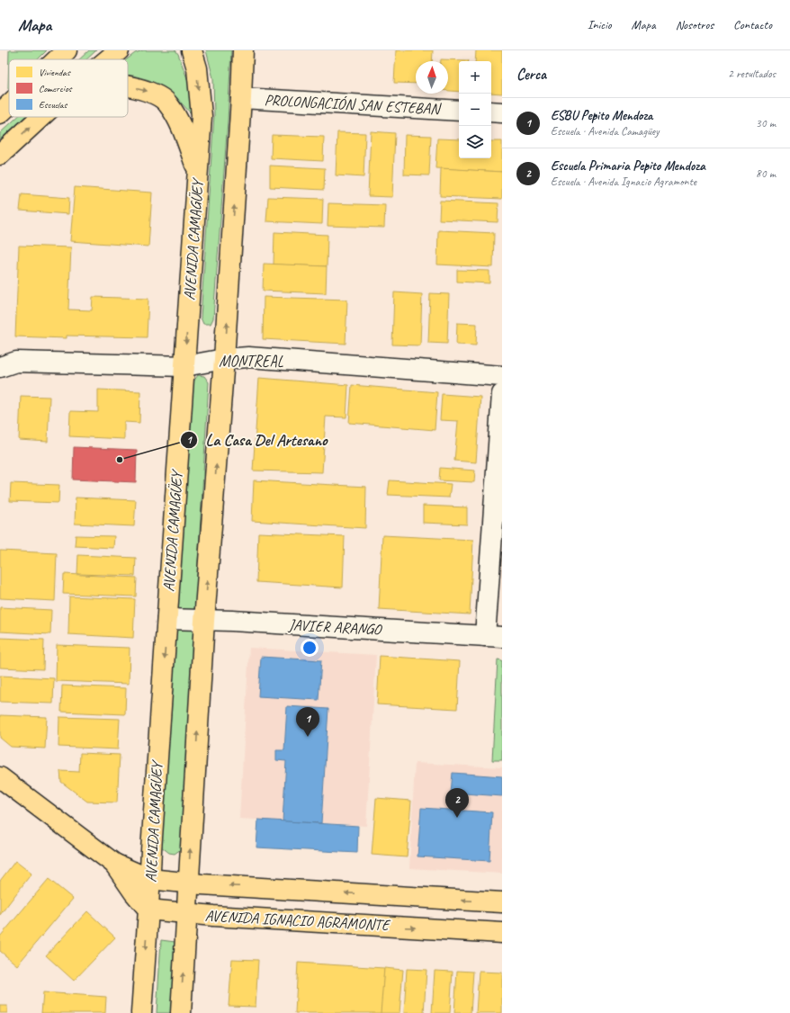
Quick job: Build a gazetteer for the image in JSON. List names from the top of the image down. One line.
{"streets":{"main road":["AVENIDA CAMAGÜEY","AVENIDA IGNACIO AGRAMONTE"],"street":["PROLONGACIÓN SAN ESTEBAN","MONTREAL","JAVIER ARANGO"]},"crossings":[["AVENIDA CAMAGÜEY","MONTREAL"],["AVENIDA CAMAGÜEY","JAVIER ARANGO"],["AVENIDA CAMAGÜEY","AVENIDA IGNACIO AGRAMONTE"]],"places":["La Casa Del Artesano"],"legend":["Viviendas","Comercios","Escuelas"],"north":"top","page":{"header":"Mapa","nav":["Inicio","Mapa","Nosotros","Contacto"],"heading":["Cerca","2 resultados"],"map_buttons":["+","−"],"list":[{"mark":"1","name":"ESBU Pepito Mendoza","note":"Escuela · Avenida Camagüey","value":"30 m"},{"mark":"2","name":"Escuela Primaria Pepito Mendoza","note":"Escuela · Avenida Ignacio Agramonte","value":"80 m"}],"pins":["1","2"]}}
